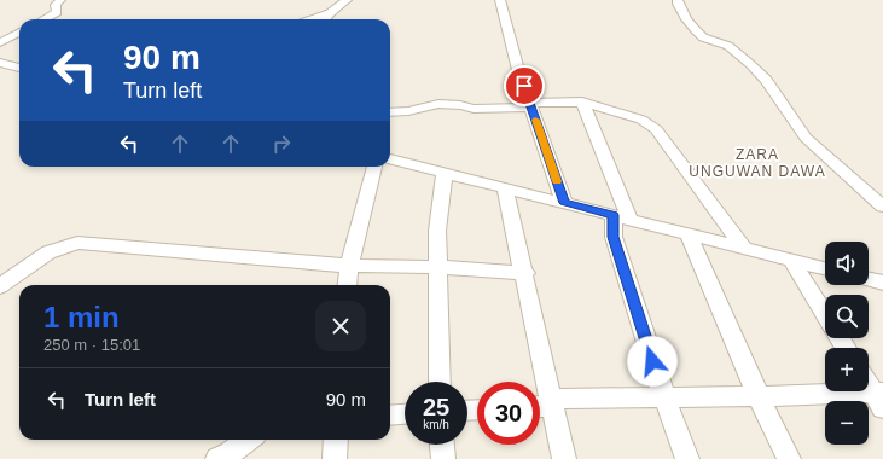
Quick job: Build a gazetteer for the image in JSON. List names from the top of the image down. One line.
{"districts":["ZARA UNGUWAN DAWA"],"page":{"turn":["90 m","Turn left"],"map_buttons":["+","−"],"heading":["1 min","250 m · 15:01"],"list":[{"name":"Turn left","value":"90 m"}],"speed":"25 km/h","limit":"30"}}
